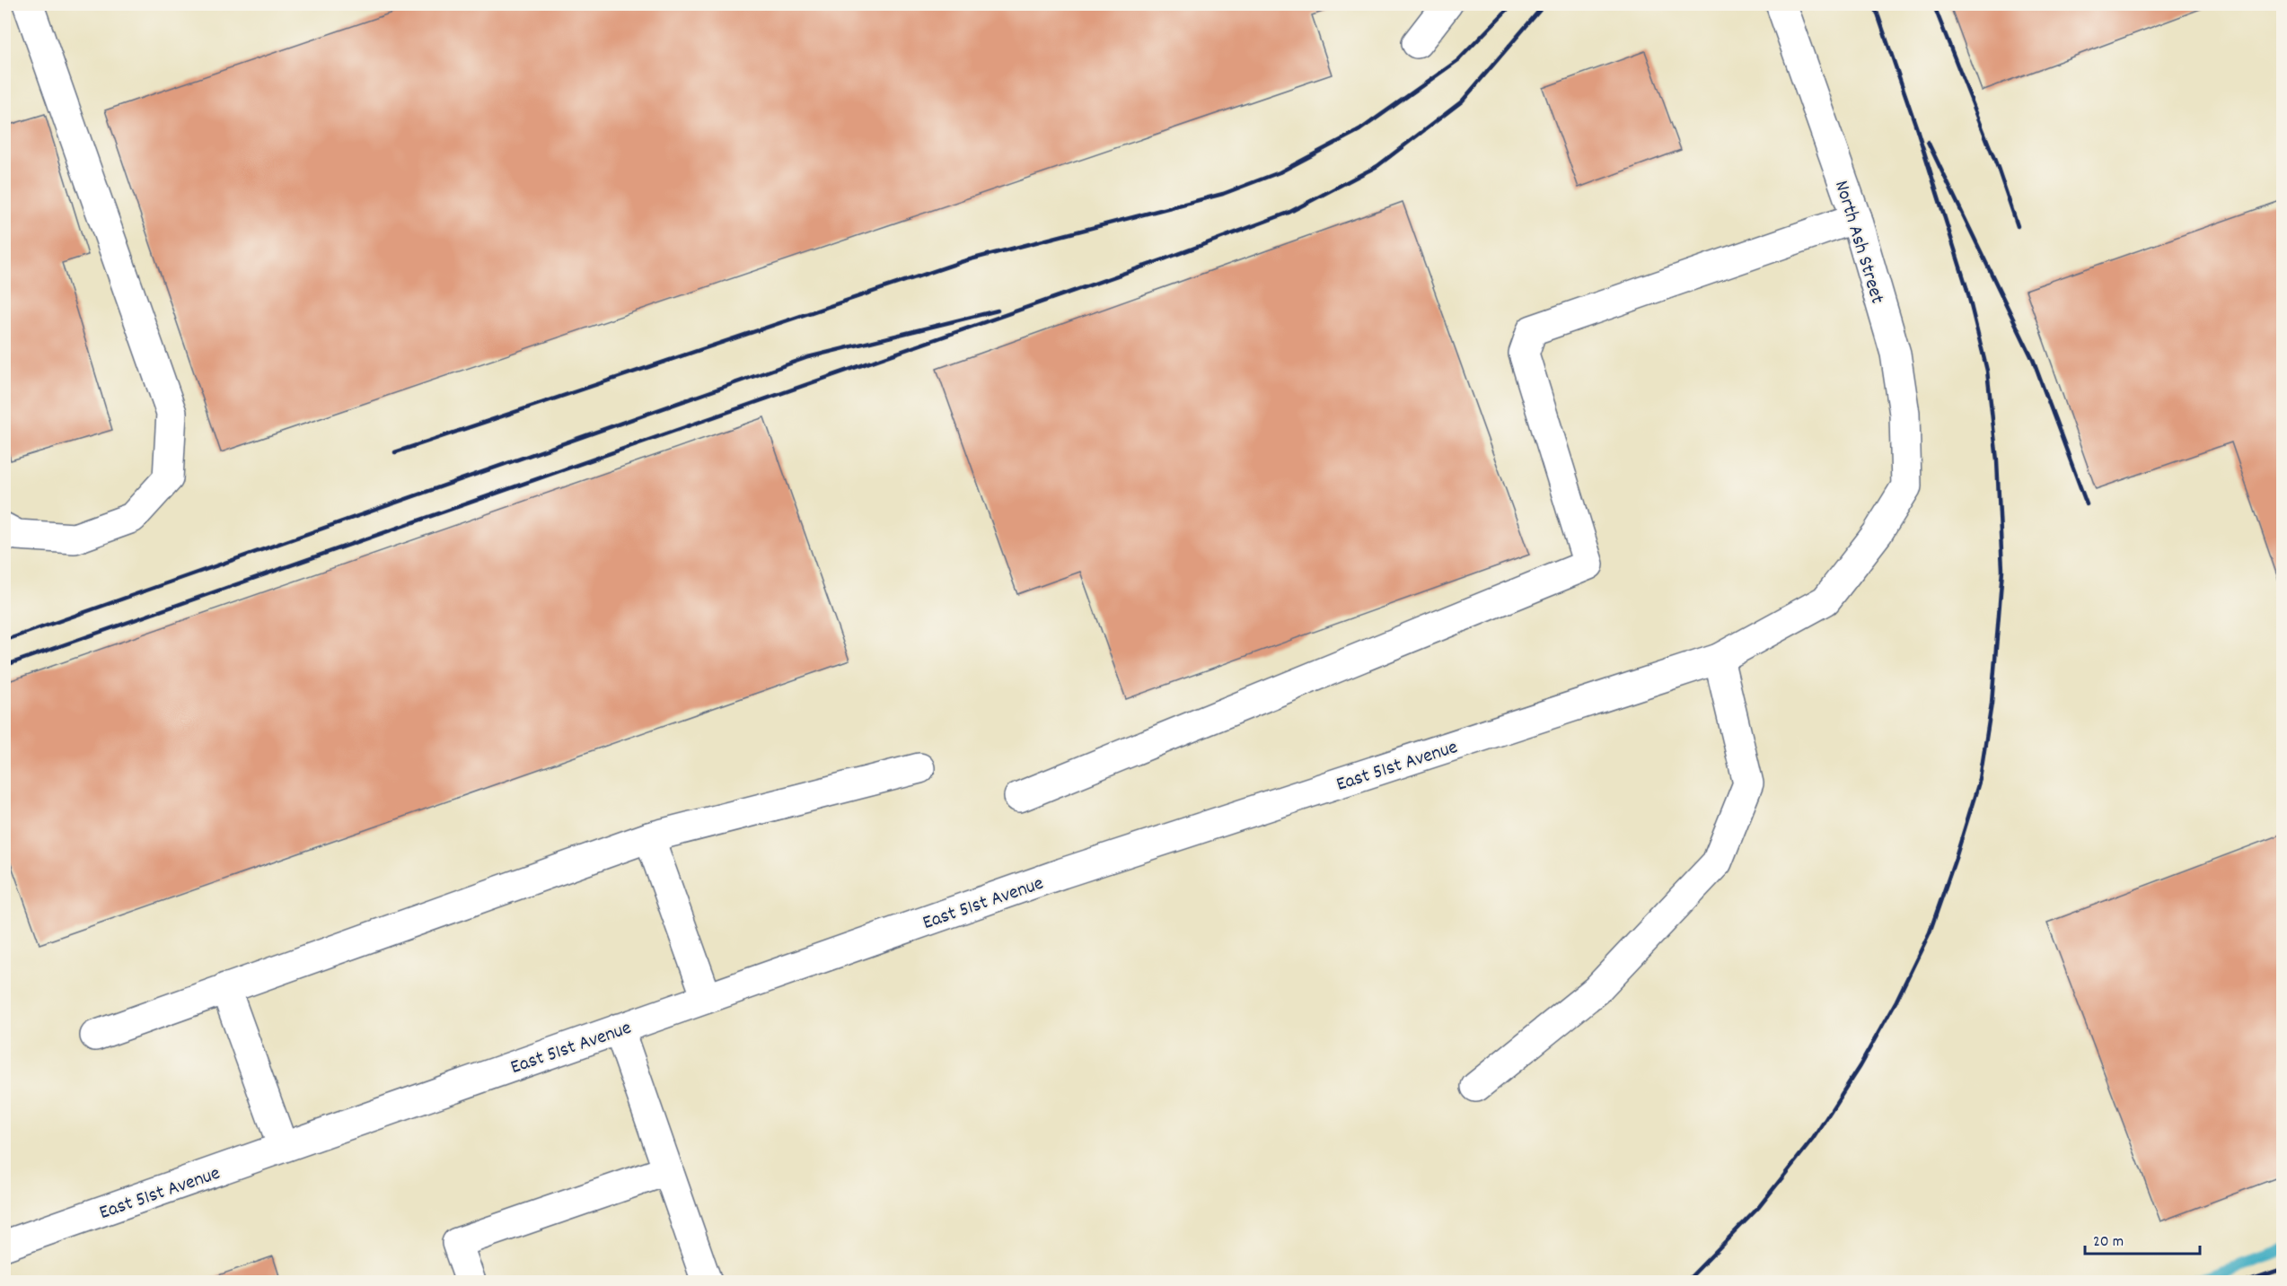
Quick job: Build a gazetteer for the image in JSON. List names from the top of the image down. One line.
{"streets":{"street":["North Ash Street","East 51st Avenue"]},"crossings":[["North Ash Street","East 51st Avenue"]],"scale_bar":"20 m"}
